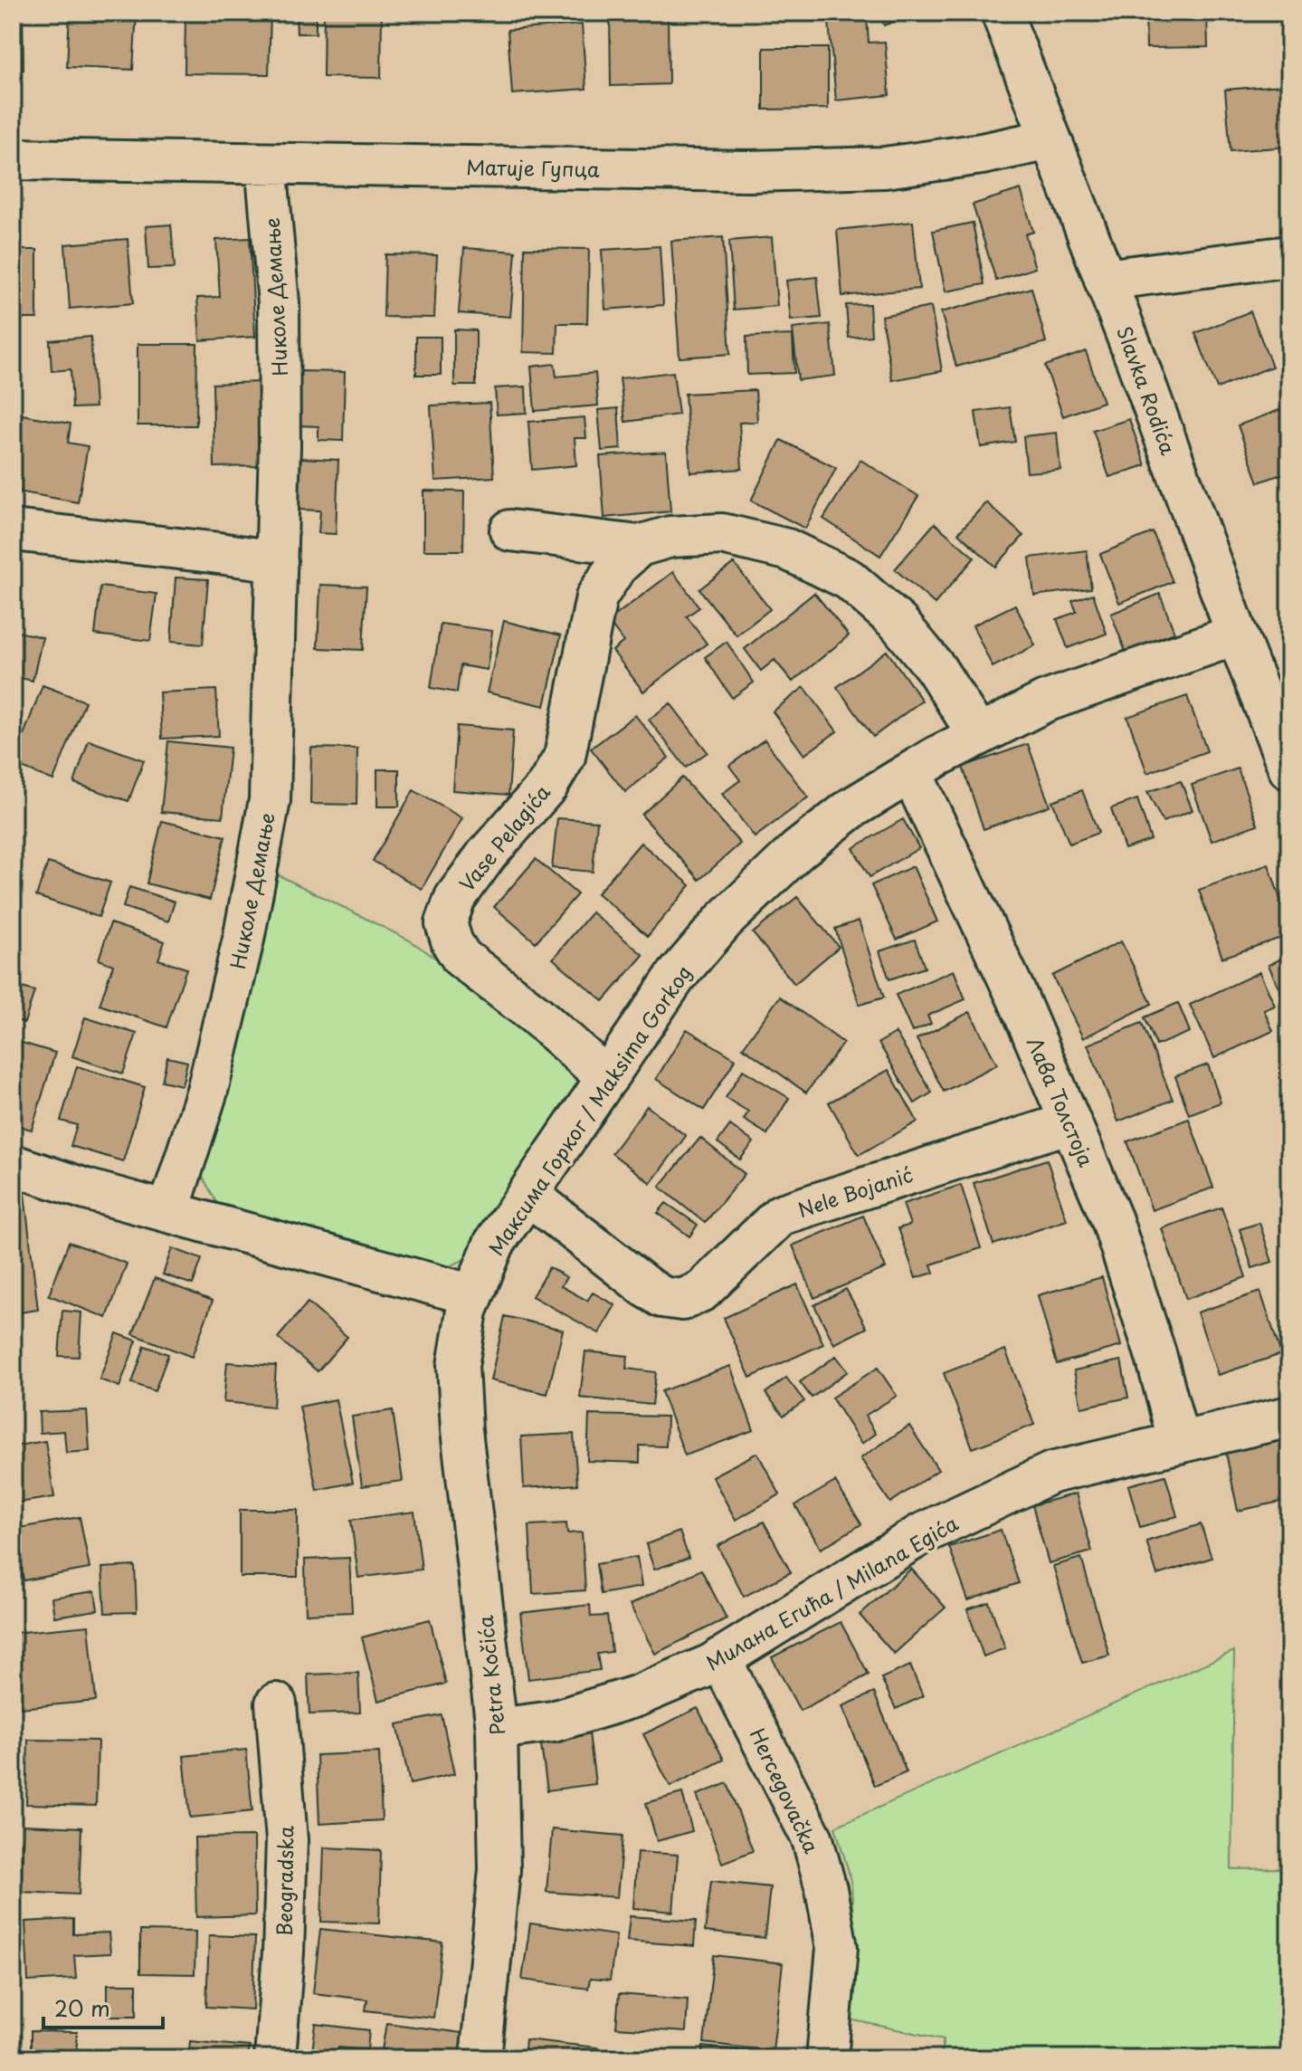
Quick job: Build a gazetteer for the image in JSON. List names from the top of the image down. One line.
{"streets":{"street":["Матије Гупца","Николе Демање","Slavka Rodića","Vase Pelagića","Лава Толстоја","Максима Горког / Maksima Gorkog","Nele Bojanić","Милана Егића / Milana Egića","Petra Kočića","Hercegovačka","Beogradska"]},"crossings":[["Матије Гупца","Николе Демање"],["Матије Гупца","Slavka Rodića"],["Slavka Rodića","Максима Горког / Maksima Gorkog"],["Vase Pelagića","Максима Горког / Maksima Gorkog"],["Лава Толстоја","Максима Горког / Maksima Gorkog"],["Лава Толстоја","Nele Bojanić"],["Лава Толстоја","Милана Егића / Milana Egića"],["Максима Горког / Maksima Gorkog","Nele Bojanić"],["Максима Горког / Maksima Gorkog","Petra Kočića"],["Милана Егића / Milana Egića","Petra Kočića"],["Милана Егића / Milana Egića","Hercegovačka"]],"scale_bar":"20 m"}
